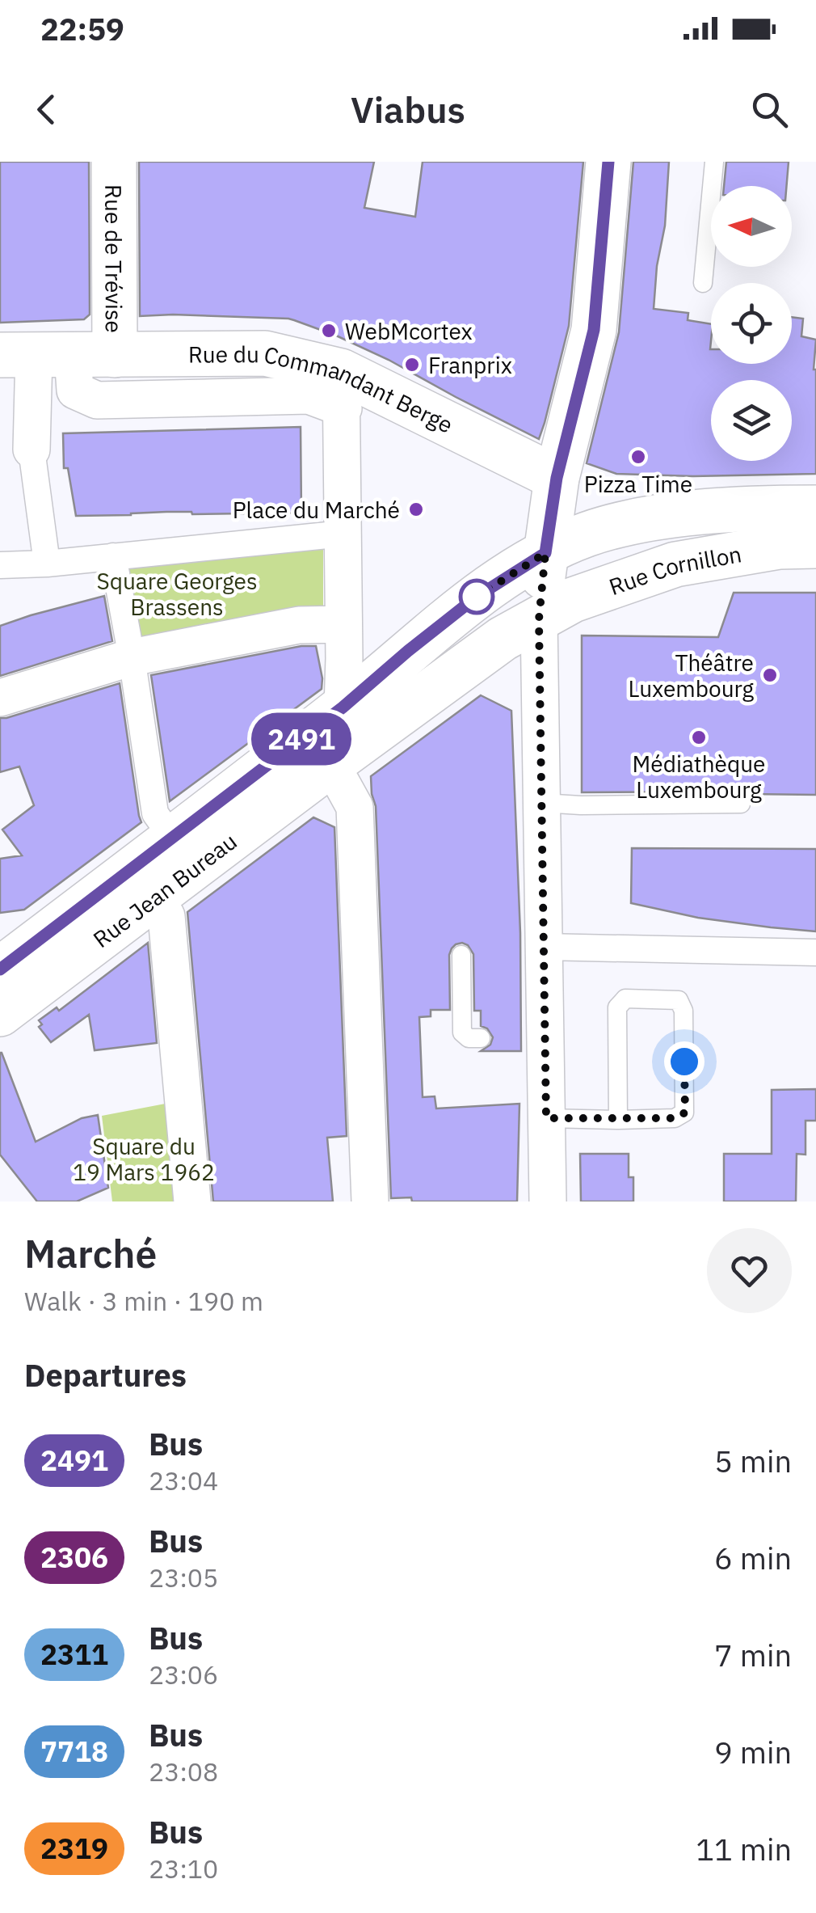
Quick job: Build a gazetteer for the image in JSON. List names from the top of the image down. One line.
{"streets":{"main road":["Rue de Trévise","Rue du Commandant Berge","Rue Cornillon","Rue Jean Bureau"]},"crossings":[["Rue de Trévise","Rue du Commandant Berge"],["Rue Cornillon","Rue Jean Bureau"]],"parks":["Square Georges Brassens","Square du 19 Mars 1962"],"places":["WebMcortex","Franprix","Pizza Time","Place du Marché","Théâtre Luxembourg","Médiathèque Luxembourg"],"lines":["bus line 2491"],"north":"left","page":{"status":"22:59","header":"Viabus","on_map":"2491","heading":[["Marché","Walk · 3 min · 190 m"],"Departures"],"list":[{"mark":"2491","name":"Bus","note":"23:04","value":"5 min"},{"mark":"2306","name":"Bus","note":"23:05","value":"6 min"},{"mark":"2311","name":"Bus","note":"23:06","value":"7 min"},{"mark":"7718","name":"Bus","note":"23:08","value":"9 min"},{"mark":"2319","name":"Bus","note":"23:10","value":"11 min"}]}}
